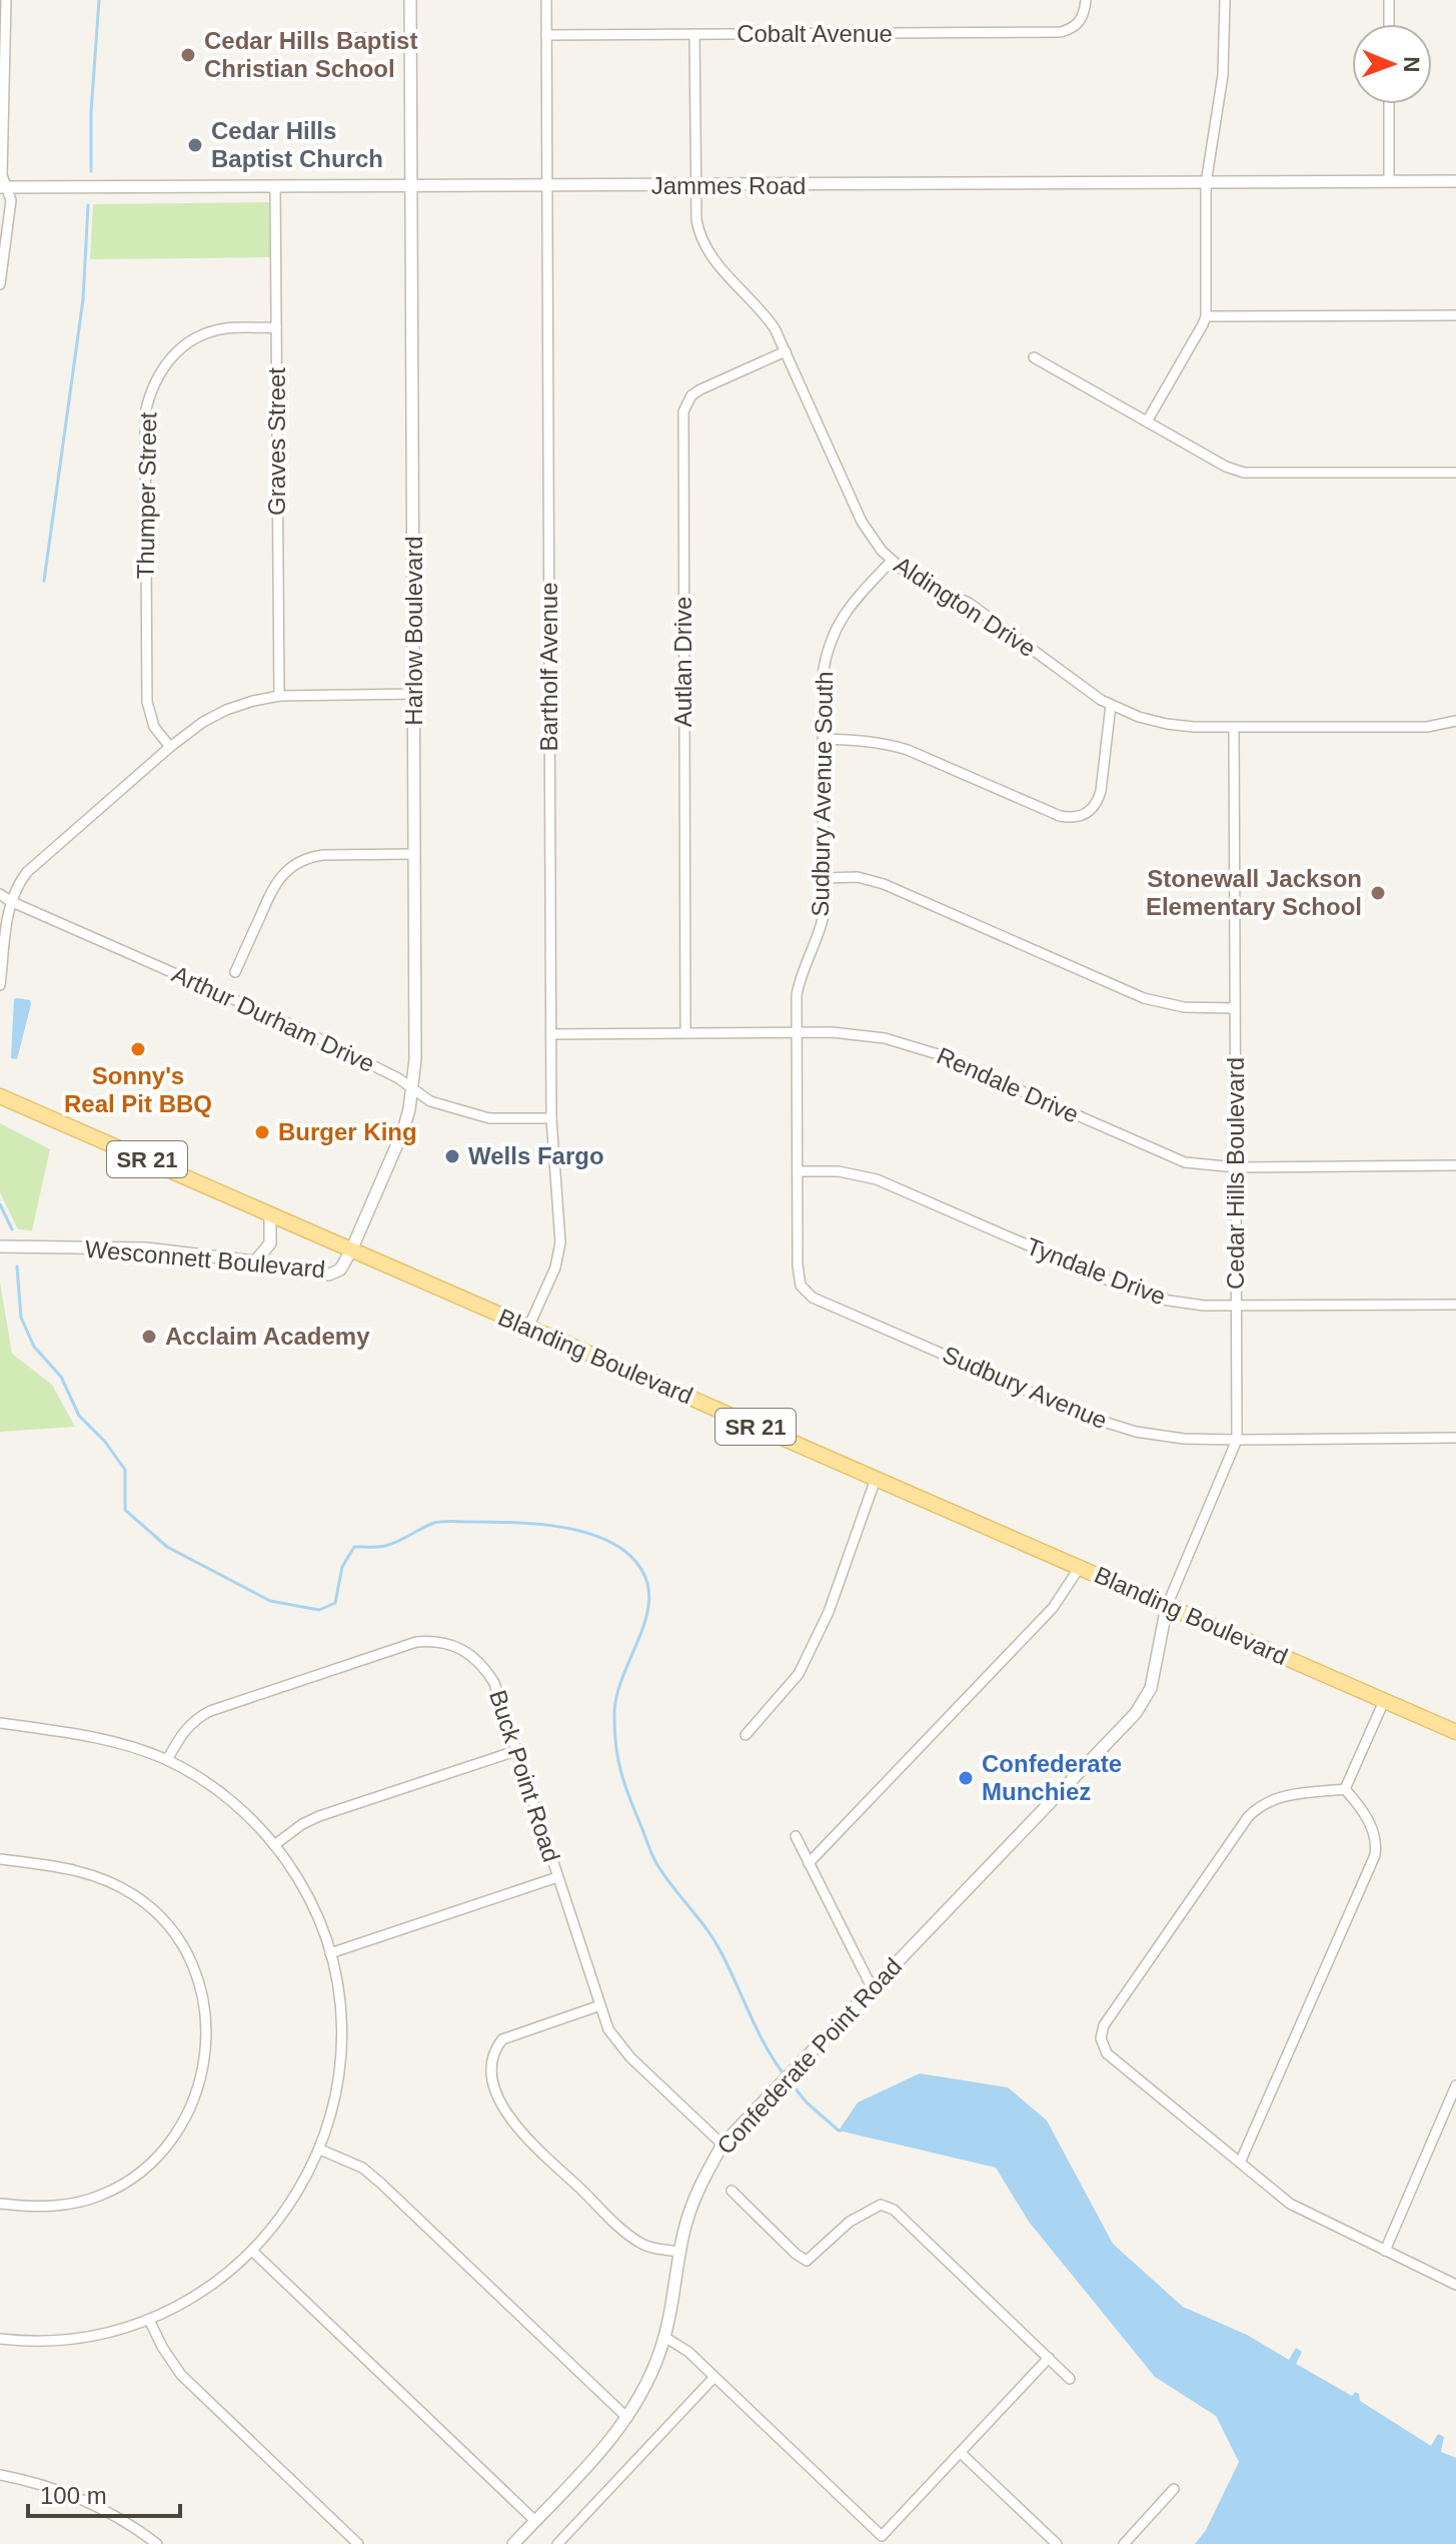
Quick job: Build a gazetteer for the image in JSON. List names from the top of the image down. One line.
{"streets":{"main road":["SR 21","Blanding Boulevard"],"street":["Cobalt Avenue","Jammes Road","Graves Street","Thumper Street","Aldington Drive","Harlow Boulevard","Autlan Drive","Bartholf Avenue","Sudbury Avenue South","Arthur Durham Drive","Rendale Drive","Cedar Hills Boulevard","Wesconnett Boulevard","Tyndale Drive","Sudbury Avenue","Buck Point Road","Confederate Point Road"]},"crossings":[["Cobalt Avenue","Aldington Drive"],["Cobalt Avenue","Bartholf Avenue"],["Jammes Road","Graves Street"],["Jammes Road","Aldington Drive"],["Jammes Road","Harlow Boulevard"],["Jammes Road","Bartholf Avenue"],["Graves Street","Thumper Street"],["Aldington Drive","Autlan Drive"],["Aldington Drive","Sudbury Avenue South"],["Aldington Drive","Cedar Hills Boulevard"],["Harlow Boulevard","Arthur Durham Drive"],["Harlow Boulevard","Wesconnett Boulevard"],["Harlow Boulevard","Blanding Boulevard"],["Autlan Drive","Rendale Drive"],["Bartholf Avenue","Arthur Durham Drive"],["Bartholf Avenue","Rendale Drive"],["Bartholf Avenue","Blanding Boulevard"],["Sudbury Avenue South","Rendale Drive"],["Sudbury Avenue South","Tyndale Drive"],["Sudbury Avenue South","Sudbury Avenue"],["Rendale Drive","Cedar Hills Boulevard"],["Cedar Hills Boulevard","Tyndale Drive"],["Cedar Hills Boulevard","Blanding Boulevard"],["Cedar Hills Boulevard","Sudbury Avenue"],["Cedar Hills Boulevard","Confederate Point Road"],["Wesconnett Boulevard","Blanding Boulevard"],["Blanding Boulevard","Confederate Point Road"],["Buck Point Road","Confederate Point Road"]],"places":["Cedar Hills Baptist Christian School","Cedar Hills Baptist Church","Stonewall Jackson Elementary School","Sonny's Real Pit BBQ","Burger King","Wells Fargo","Acclaim Academy","Confederate Munchiez"],"scale_bar":"100 m","north":"right"}
